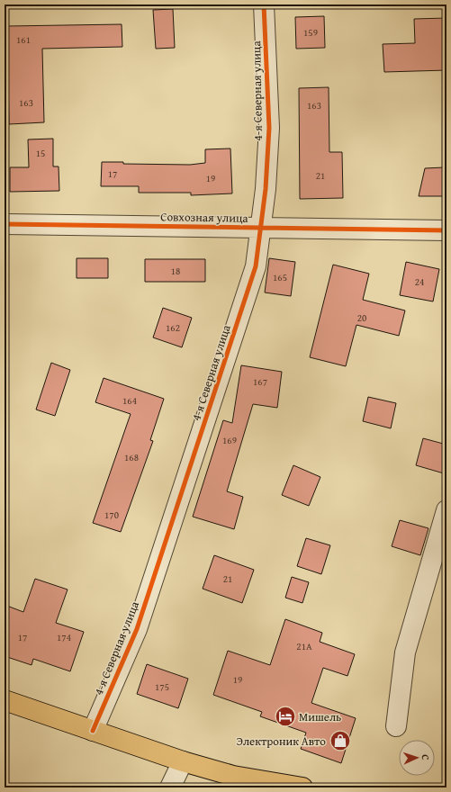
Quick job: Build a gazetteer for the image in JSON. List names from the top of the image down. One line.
{"streets":{"street":["4-я Северная улица","Совхозная улица"]},"crossings":[["4-я Северная улица","Совхозная улица"]],"places":{"hotel":["Мишель"],"shop":["Электроник Авто"]},"house_numbers":["159","161","163","163","15","17","21","19","18","165","24","20","162","167","164","169","168","170","21","17","174","21А","19","175"],"north":"right"}
